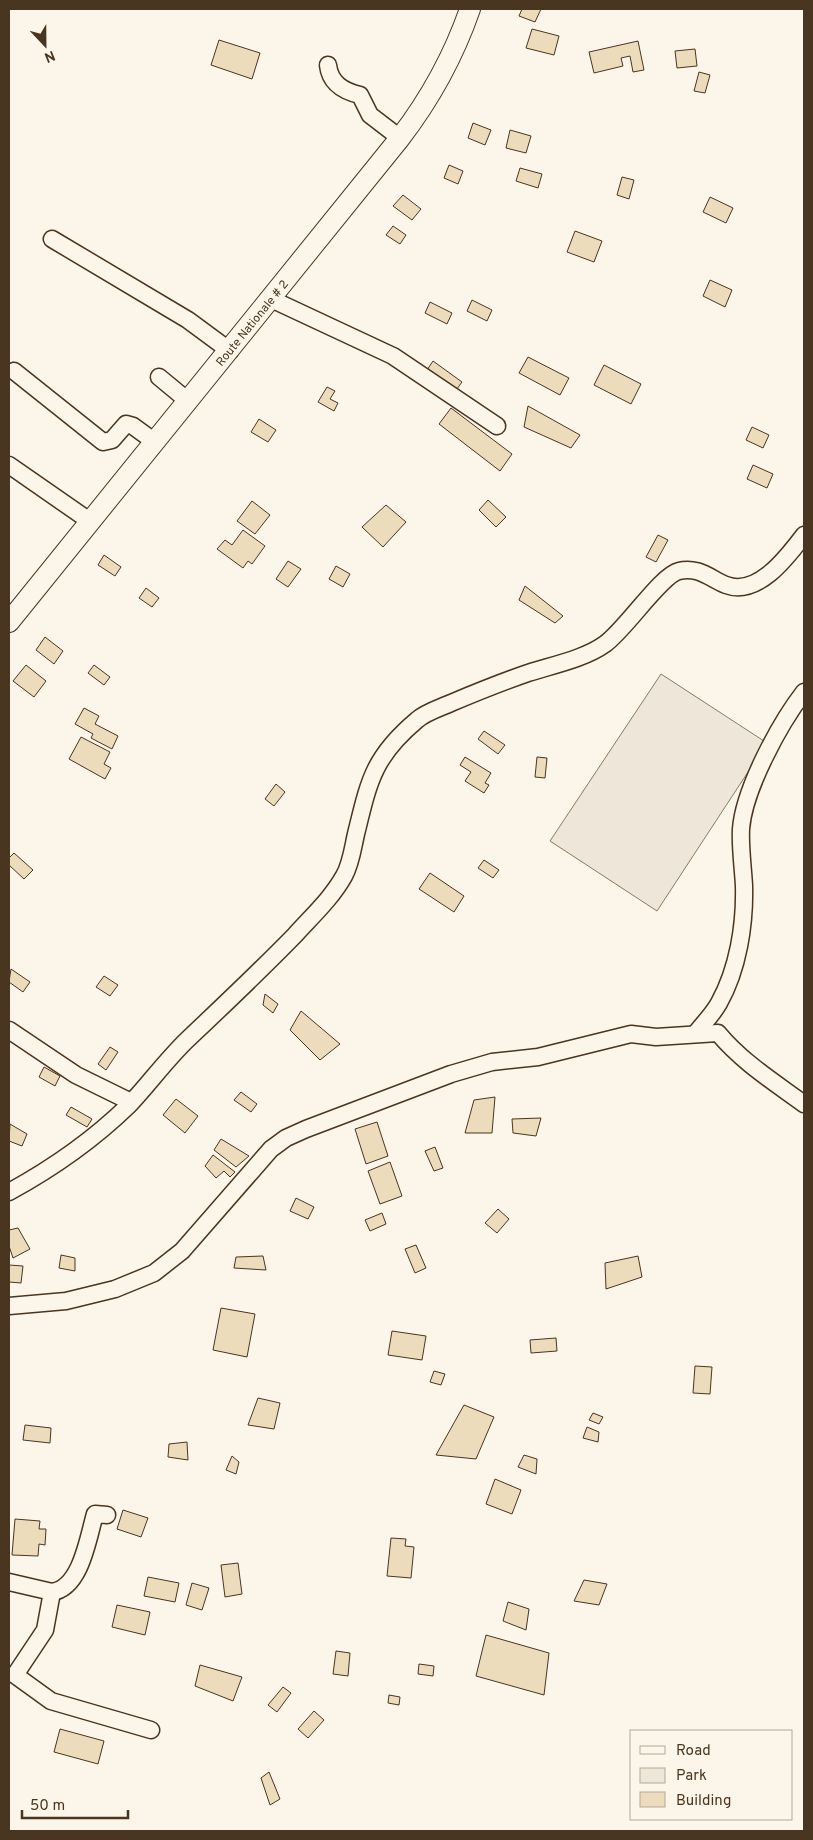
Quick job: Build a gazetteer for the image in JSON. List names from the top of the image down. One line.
{"streets":{"main road":["Route Nationale # 2"]},"legend":["Road","Park","Building"],"scale_bar":"50 m","north":"bottom"}
